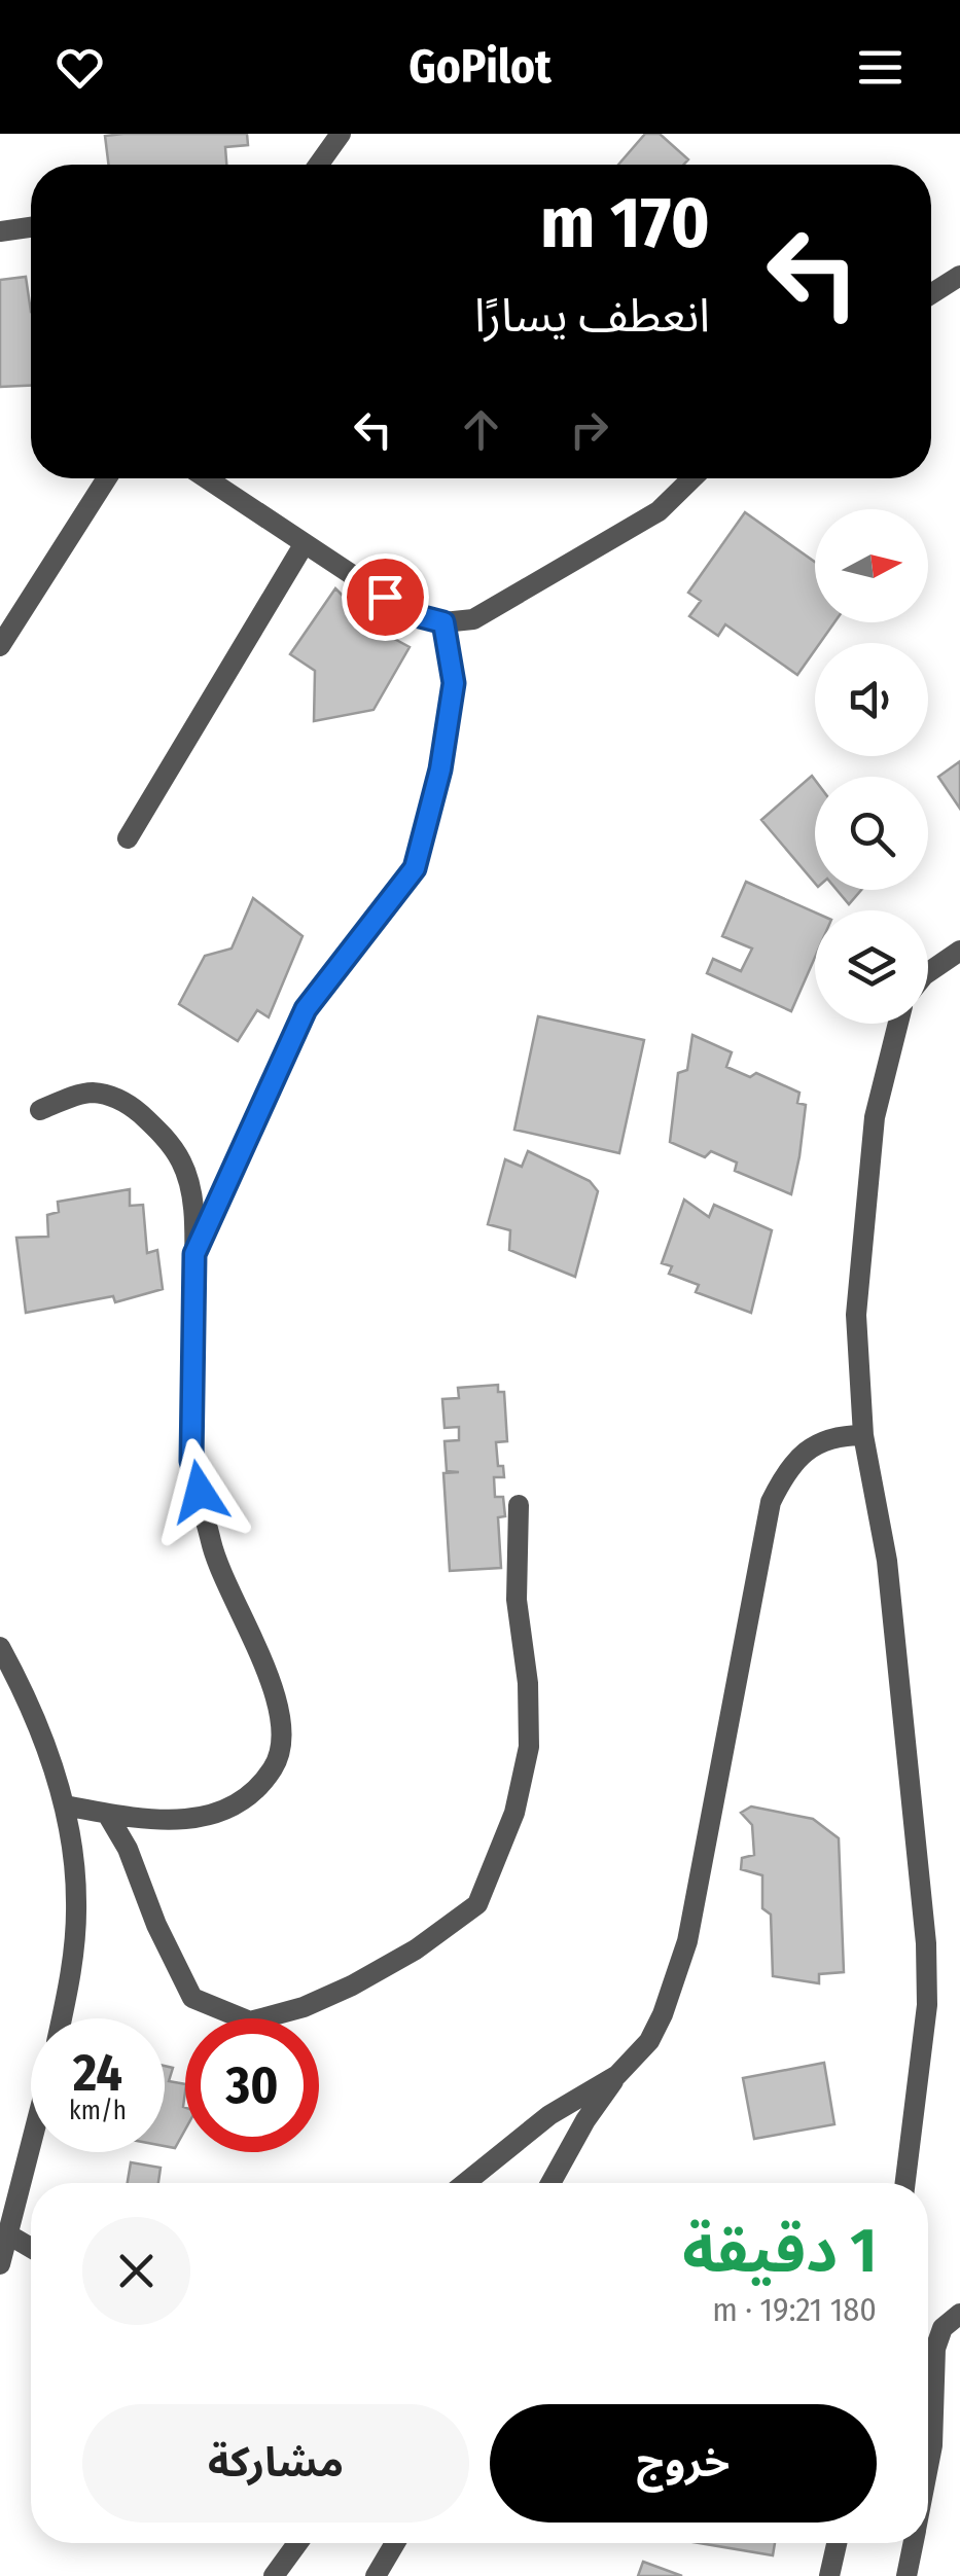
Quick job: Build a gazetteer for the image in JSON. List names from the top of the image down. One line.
{"north":"right","page":{"header":"GoPilot","turn":["170 m","انعطف يسارًا"],"speed":"24 km/h","limit":"30","heading":["1 دقيقة","180 m · 19:21"],"buttons":["خروج","مشاركة"]}}
